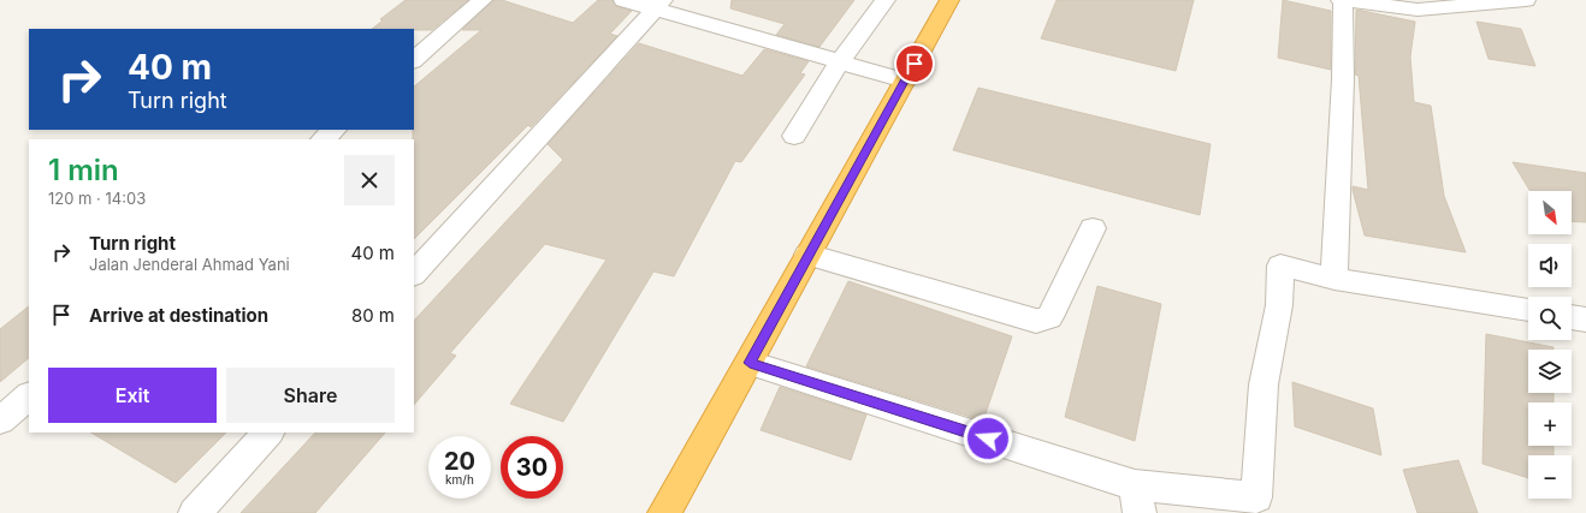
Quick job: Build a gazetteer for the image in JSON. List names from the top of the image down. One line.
{"north":"bottom right","page":{"turn":["40 m","Turn right"],"heading":["1 min","120 m · 14:03"],"map_buttons":["+","−"],"list":[{"name":"Turn right","note":"Jalan Jenderal Ahmad Yani","value":"40 m"},{"name":"Arrive at destination","value":"80 m"}],"buttons":["Exit","Share"],"speed":"20 km/h","limit":"30"}}
